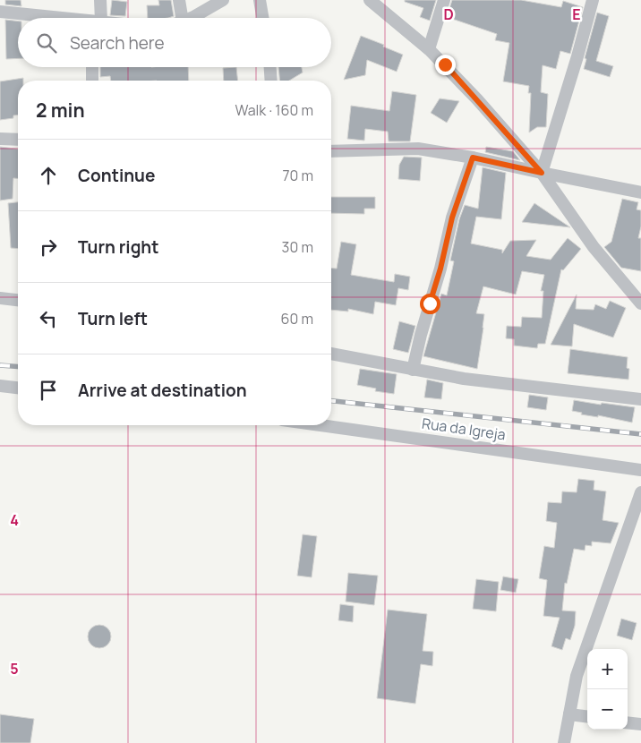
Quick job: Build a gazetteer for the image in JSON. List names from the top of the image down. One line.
{"streets":{"street":["Rua da Igreja"]},"page":{"search":"Search here","heading":["2 min","Walk · 160 m"],"list":[["Continue","70 m"],["Turn right","30 m"],["Turn left","60 m"],"Arrive at destination"],"map_buttons":["+","−"]},"grid":{"columns":["D","E"],"rows":["4","5"]}}
